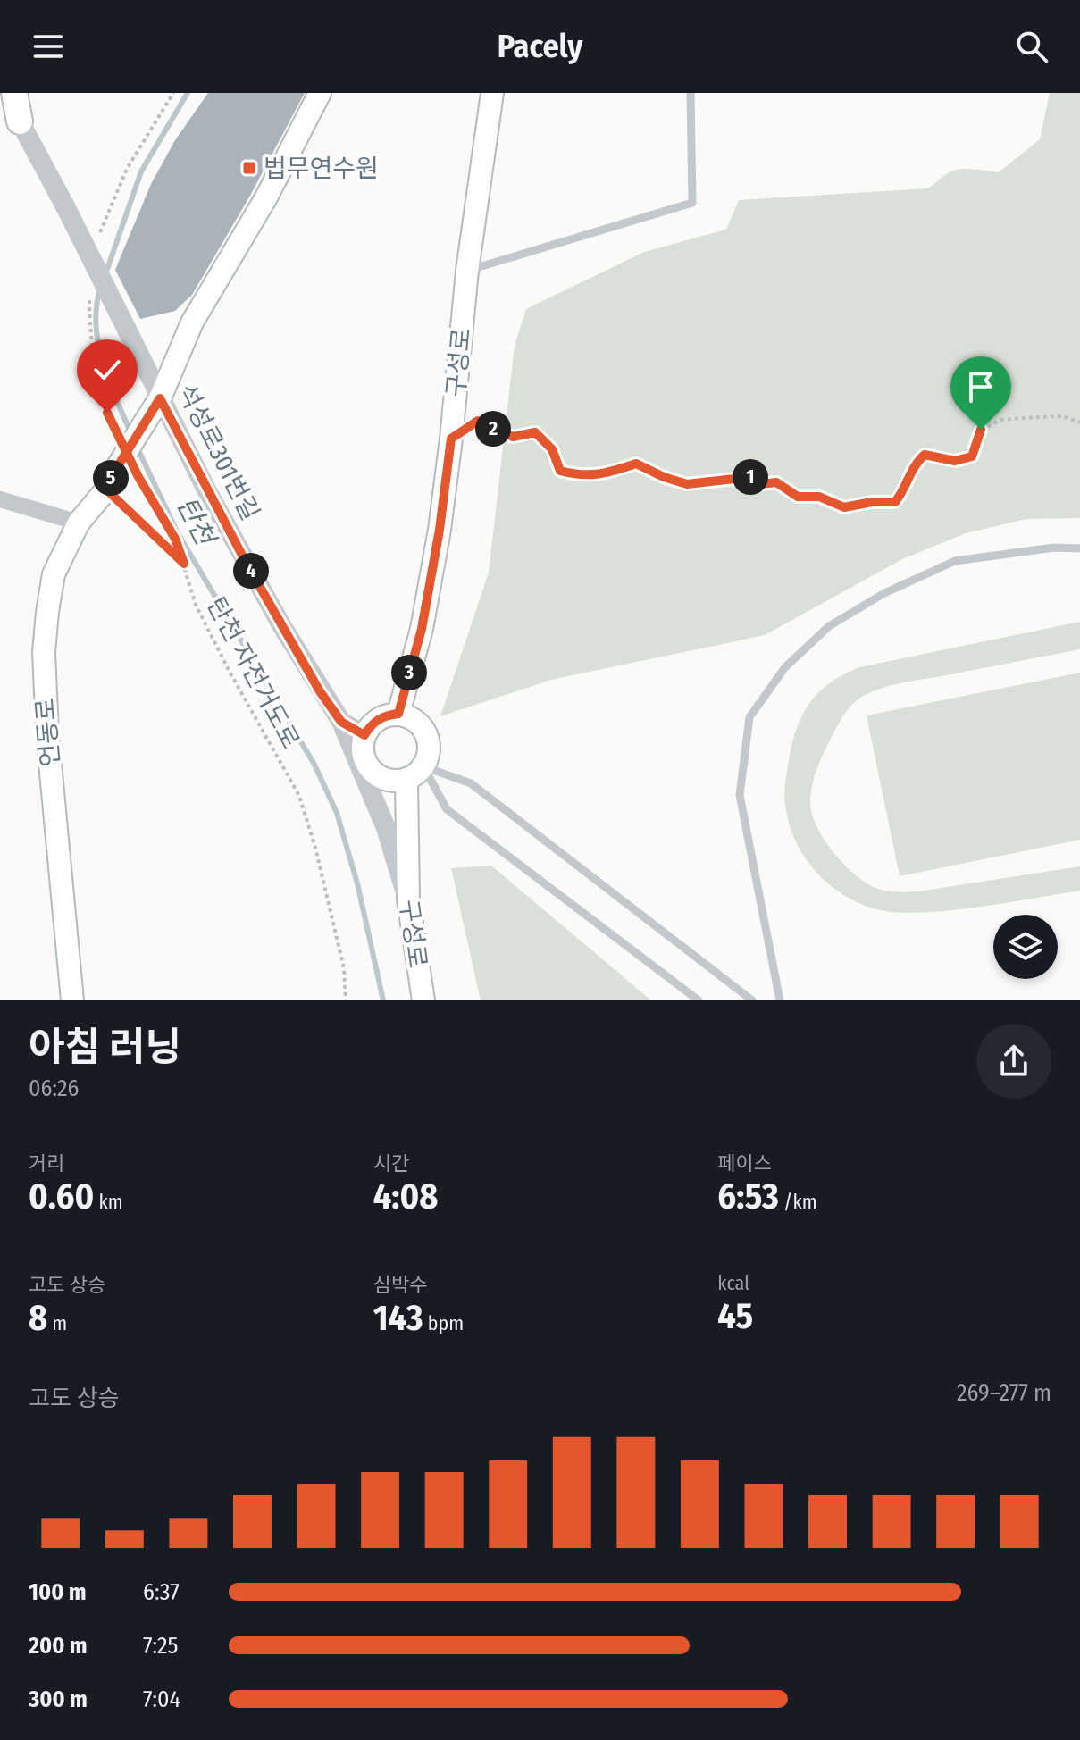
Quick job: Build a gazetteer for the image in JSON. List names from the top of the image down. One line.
{"streets":{"main road":["구성로","언동로"],"street":["석성로301번길"],"path":["탄천 자전거도로"]},"crossings":[["구성로","석성로301번길"],["석성로301번길","언동로"]],"water":["탄천"],"places":{"transit":["법무연수원"]},"page":{"header":"Pacely","pins":["2","1","5","4","3"],"heading":["아침 러닝","06:26"],"stats":[["거리","0.60 km"],["시간","4:08"],["페이스","6:53 /km"],["고도 상승","8 m"],["심박수","143 bpm"],["kcal","45"]],"chart":["고도 상승","269–277 m"],"list":[{"name":"100 m","note":"6:37"},{"name":"200 m","note":"7:25"},{"name":"300 m","note":"7:04"}]}}
